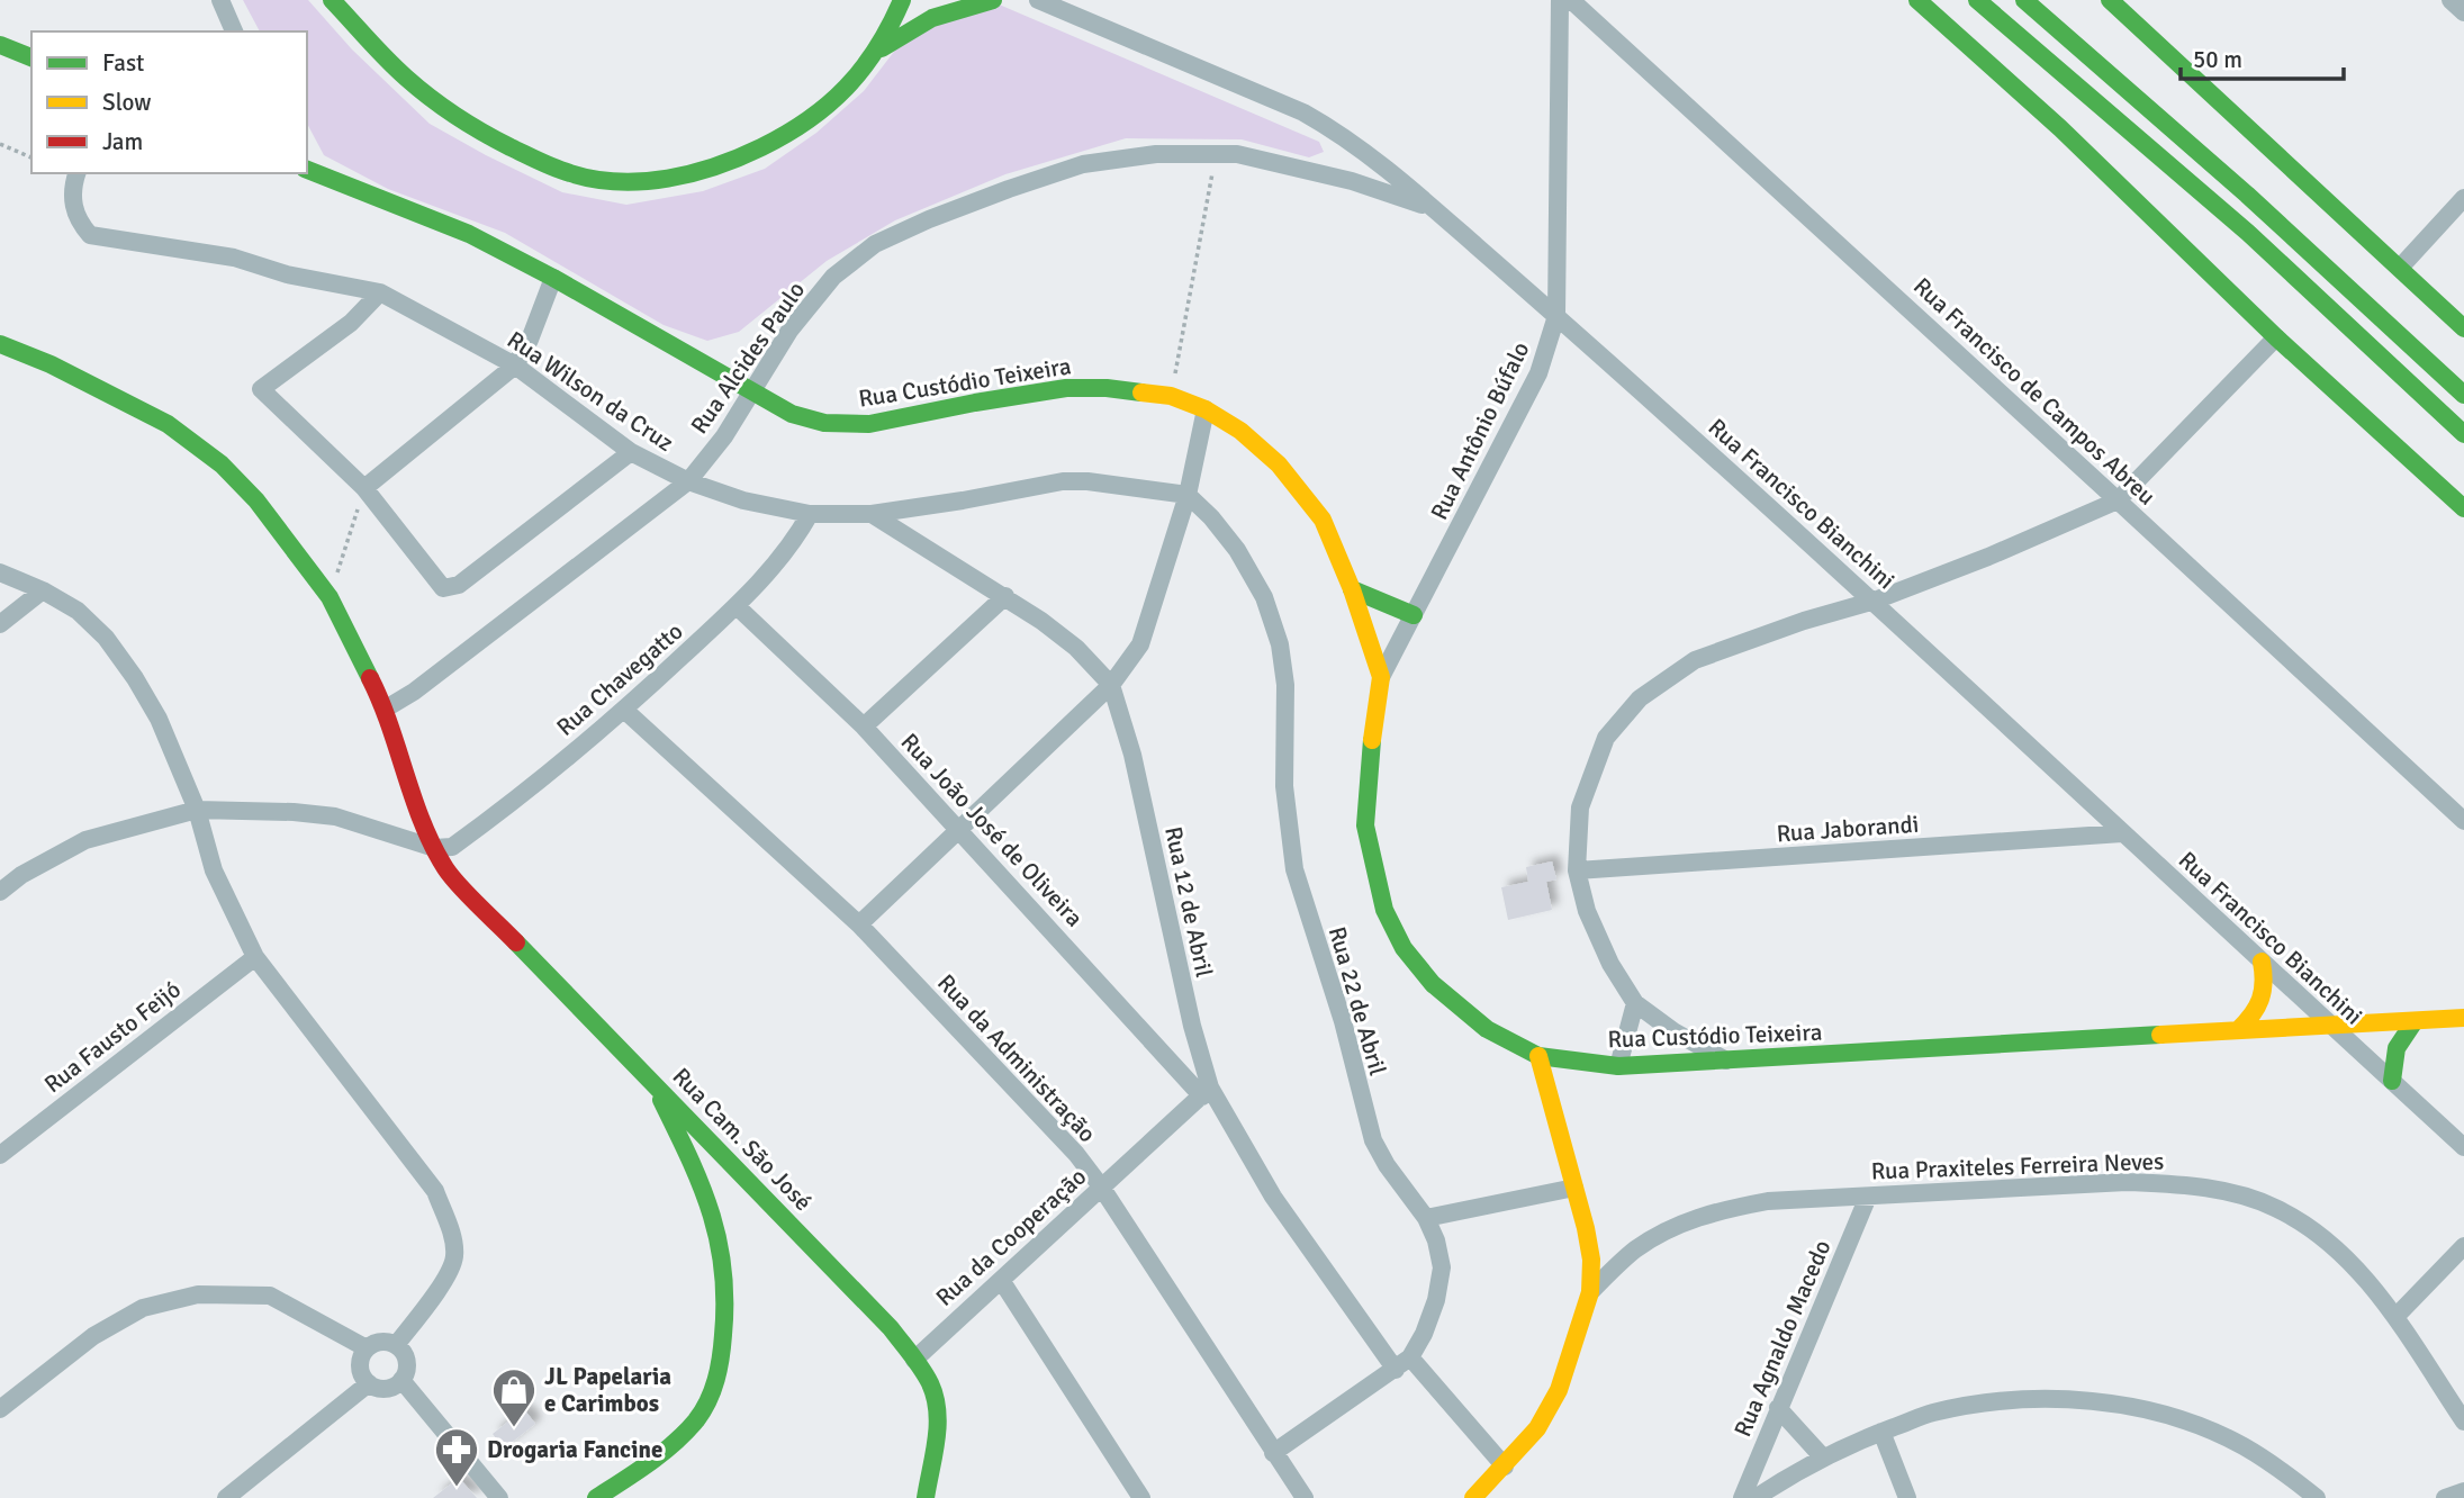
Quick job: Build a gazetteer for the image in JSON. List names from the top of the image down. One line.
{"streets":{"street":["Rua Alcides Paulo","Rua Custódio Teixeira","Rua Wilson da Cruz","Rua Francisco de Campos Abreu","Rua Antônio Búfalo","Rua Francisco Bianchini","Rua Chavegatto","Rua Jaborandi","Rua João José de Oliveira","Rua 12 de Abril","Rua 22 de Abril","Rua Fausto Feijó","Rua da Administração","Rua Cam. São José","Rua Praxiteles Ferreira Neves","Rua da Cooperação","Rua Agnaldo Macedo"]},"crossings":[["Rua Alcides Paulo","Rua Custódio Teixeira"],["Rua Alcides Paulo","Rua Wilson da Cruz"],["Rua Alcides Paulo","Rua Francisco Bianchini"],["Rua Alcides Paulo","Rua Cam. São José"],["Rua Custódio Teixeira","Rua Antônio Búfalo"],["Rua Custódio Teixeira","Rua Francisco Bianchini"],["Rua Wilson da Cruz","Rua Chavegatto"],["Rua Wilson da Cruz","Rua 12 de Abril"],["Rua Wilson da Cruz","Rua 22 de Abril"],["Rua Antônio Búfalo","Rua Francisco Bianchini"],["Rua Francisco Bianchini","Rua Jaborandi"],["Rua Chavegatto","Rua João José de Oliveira"],["Rua Chavegatto","Rua da Administração"],["Rua Chavegatto","Rua Cam. São José"],["Rua João José de Oliveira","Rua 12 de Abril"],["Rua João José de Oliveira","Rua da Cooperação"],["Rua 12 de Abril","Rua 22 de Abril"],["Rua 12 de Abril","Rua da Cooperação"],["Rua 22 de Abril","Rua da Administração"],["Rua da Administração","Rua da Cooperação"],["Rua Cam. São José","Rua da Cooperação"],["Rua Praxiteles Ferreira Neves","Rua Agnaldo Macedo"]],"places":{"shop":["JL Papelaria e Carimbos"],"pharmacy":["Drogaria Fancine"]},"legend":["Fast","Slow","Jam"],"scale_bar":"50 m"}
